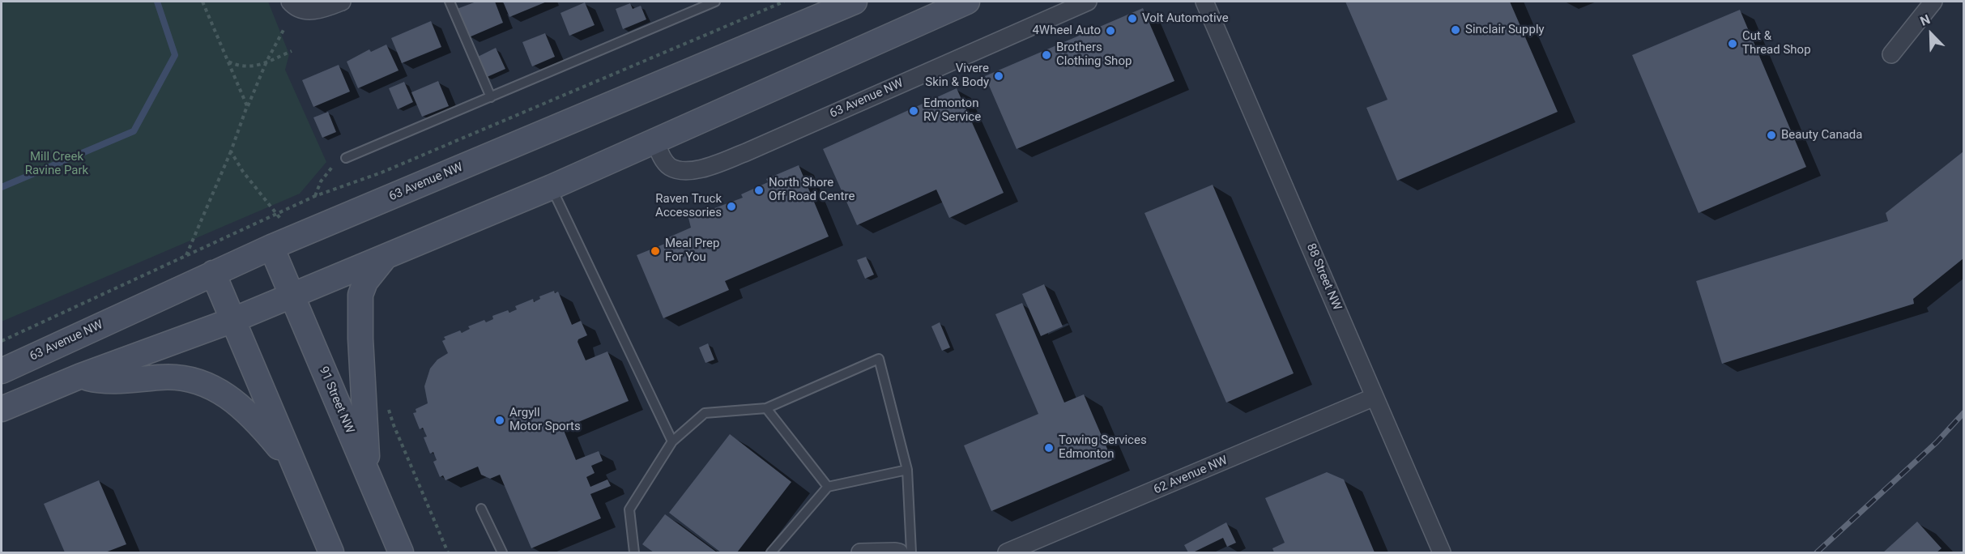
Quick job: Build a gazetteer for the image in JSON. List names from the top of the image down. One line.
{"streets":{"main road":["63 Avenue NW","91 Street NW"],"street":["88 Street NW","62 Avenue NW"]},"crossings":[["63 Avenue NW","91 Street NW"],["88 Street NW","62 Avenue NW"]],"parks":["Mill Creek Ravine Park"],"places":["Volt Automotive","Sinclair Supply","4Wheel Auto","Cut & Thread Shop","Brothers Clothing Shop","Vivere Skin & Body","Edmonton RV Service","Beauty Canada","North Shore Off Road Centre","Raven Truck Accessories","Meal Prep For You","Argyll Motor Sports","Towing Services Edmonton"],"north":"top left"}
